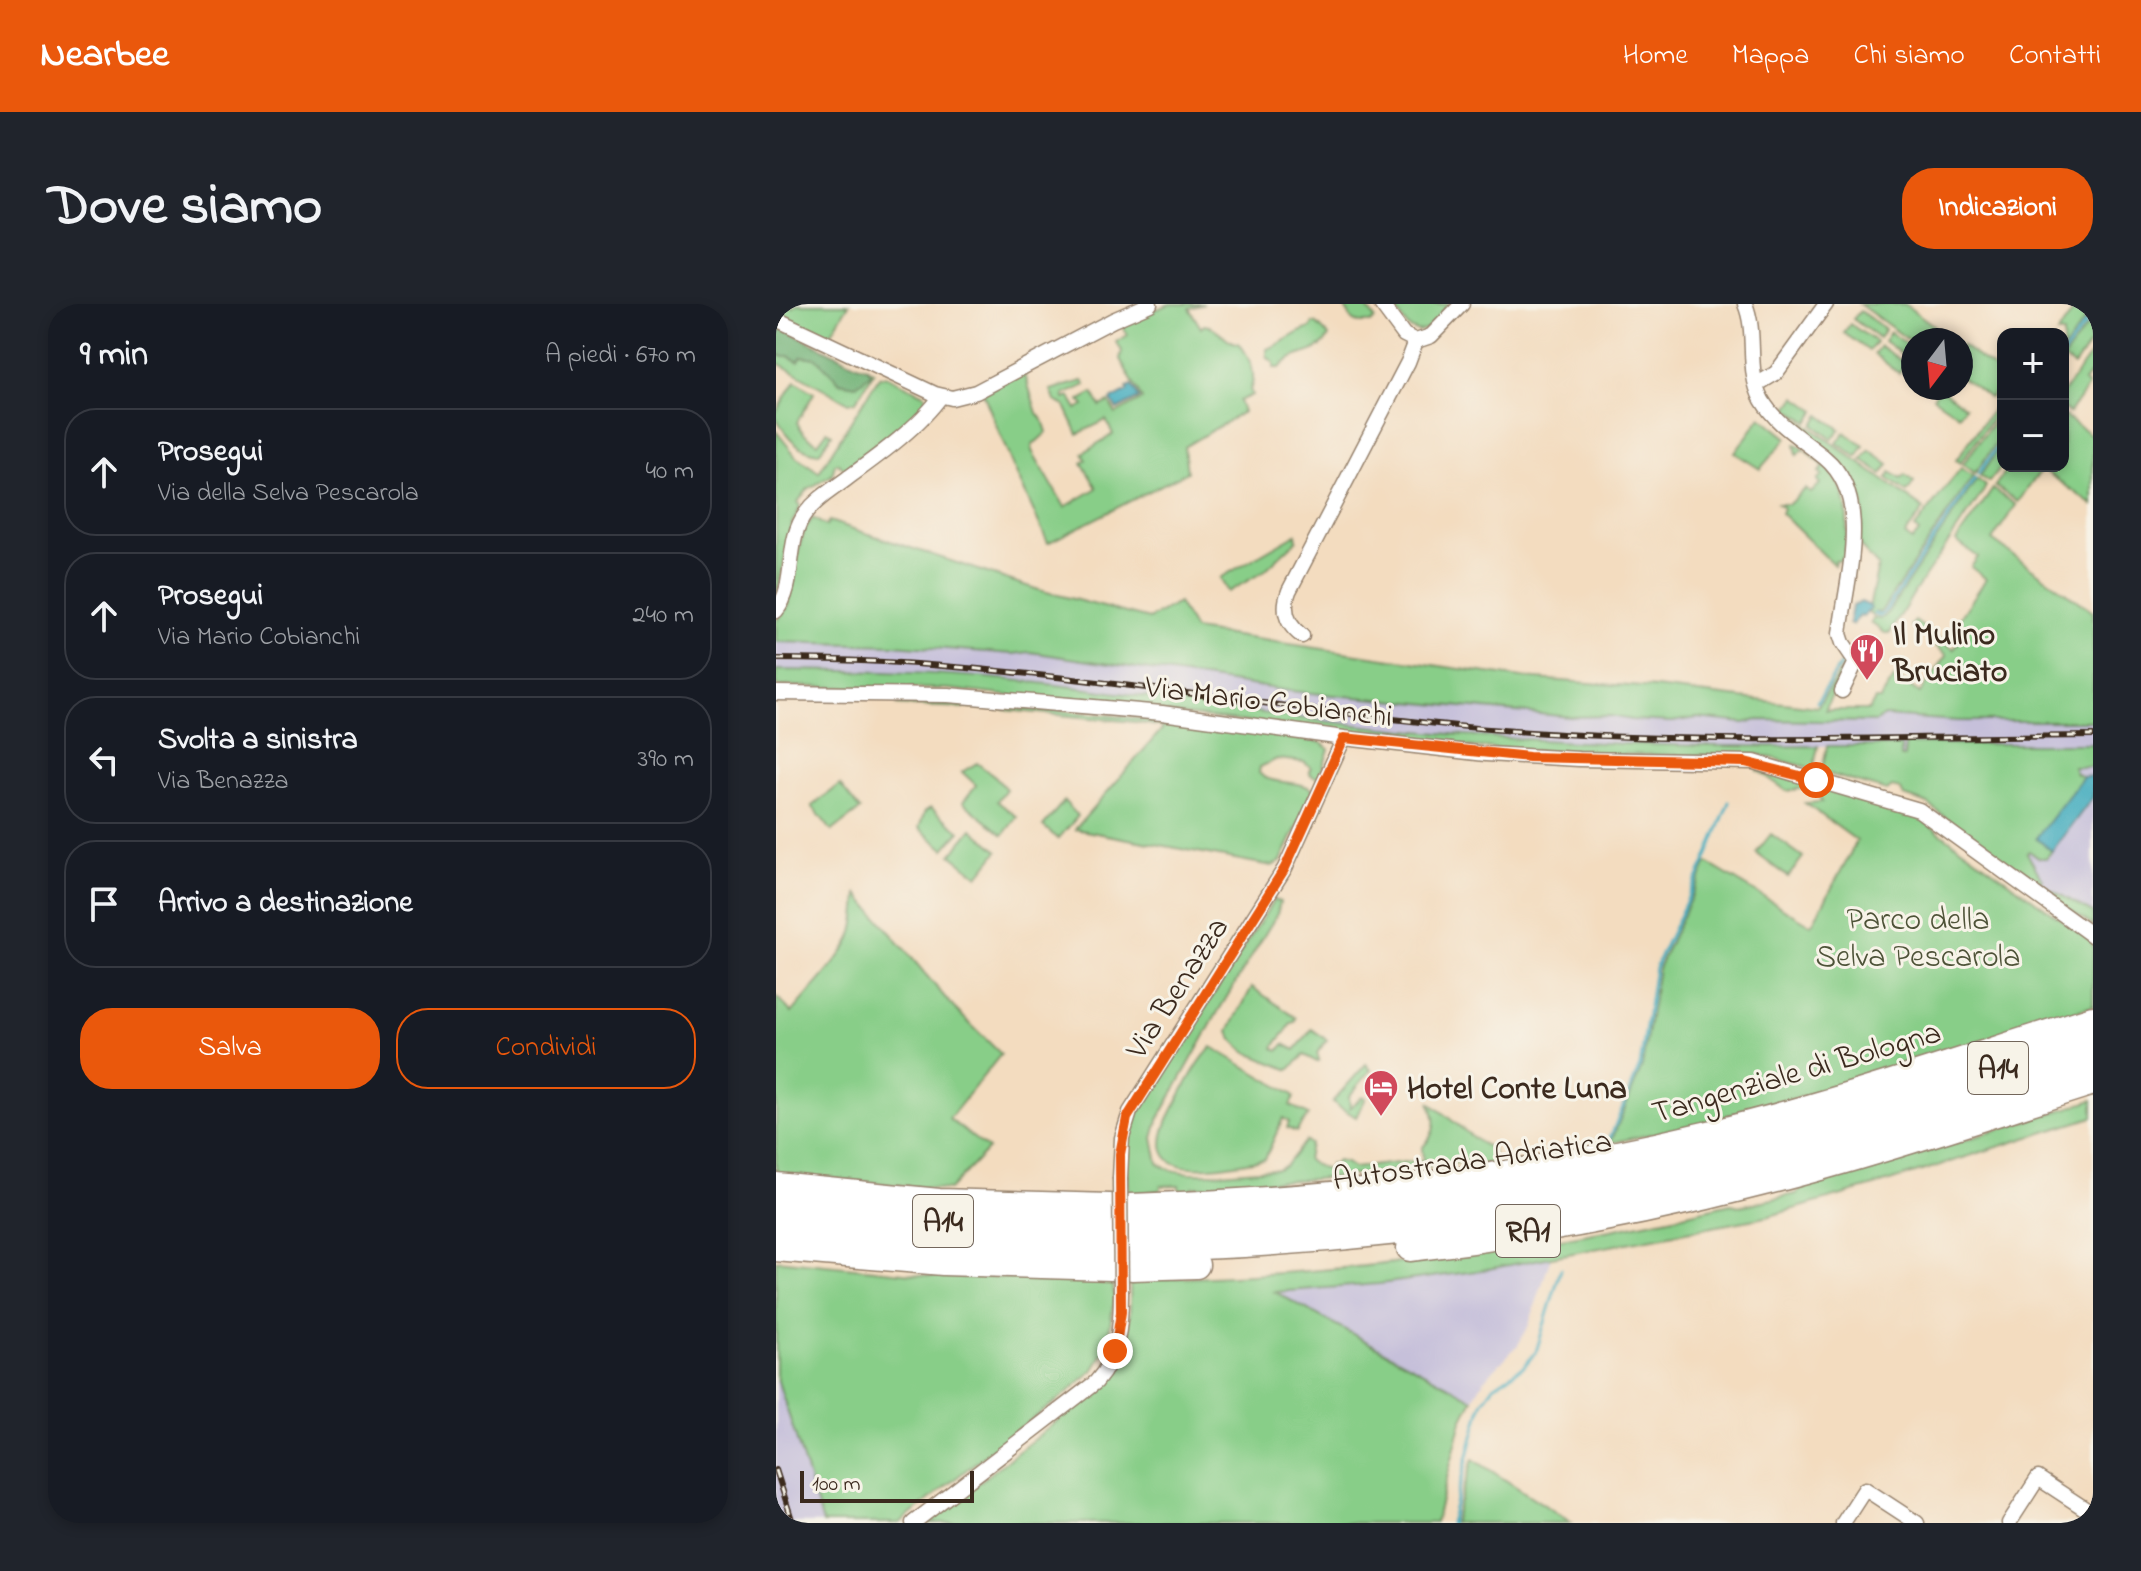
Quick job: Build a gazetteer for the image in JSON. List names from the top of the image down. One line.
{"streets":{"highway":["A14","Tangenziale di Bologna","Autostrada Adriatica","RA1"],"street":["Via Mario Cobianchi","Via Benazza"]},"crossings":[["Via Mario Cobianchi","Via Benazza"],["Tangenziale di Bologna","Autostrada Adriatica"]],"parks":["Parco della Selva Pescarola"],"places":{"restaurant":["Il Mulino Bruciato"],"hotel":["Hotel Conte Luna"]},"scale_bar":"100 m","north":"bottom","page":{"header":"Nearbee","nav":["Home","Mappa","Chi siamo","Contatti"],"title":"Dove siamo","buttons":["Indicazioni",["Salva","Condividi"]],"heading":["9 min","A piedi · 670 m"],"map_buttons":["+","−"],"list":[["Prosegui","Via della Selva Pescarola","40 m"],["Prosegui","Via Mario Cobianchi","240 m"],["Svolta a sinistra","Via Benazza","390 m"],"Arrivo a destinazione"],"scale":"100 m"}}
